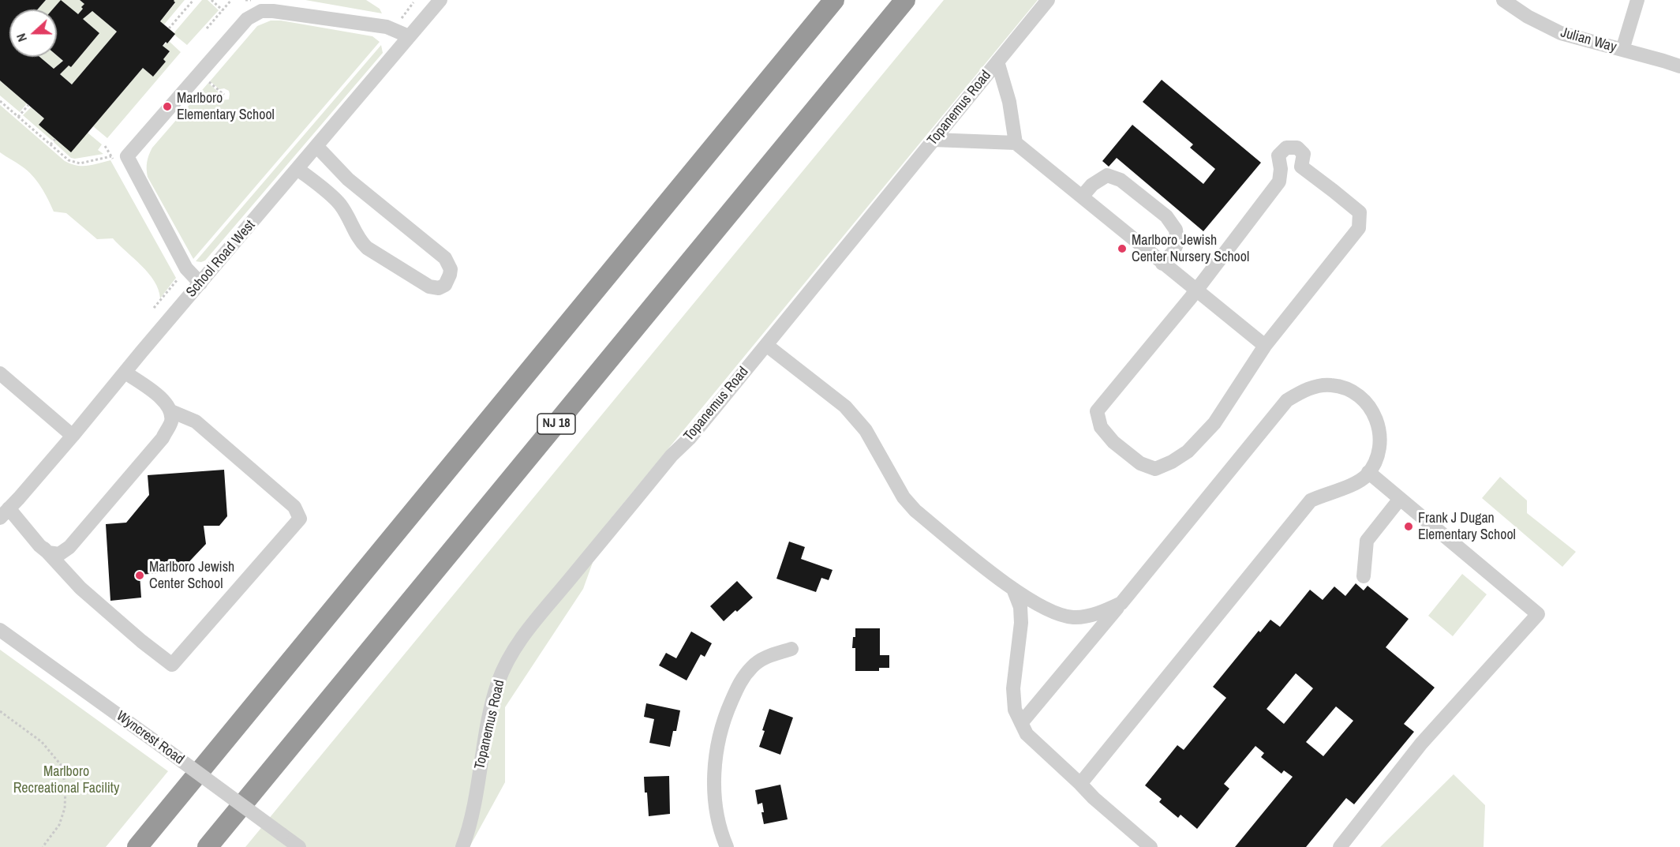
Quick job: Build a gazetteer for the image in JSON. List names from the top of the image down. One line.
{"streets":{"highway":["NJ 18"],"street":["Julian Way","Topanemus Road","School Road West","Wyncrest Road"]},"parks":["Marlboro Recreational Facility"],"places":["Marlboro Elementary School","Marlboro Jewish Center Nursery School","Frank J Dugan Elementary School","Marlboro Jewish Center School"],"north":"left"}
